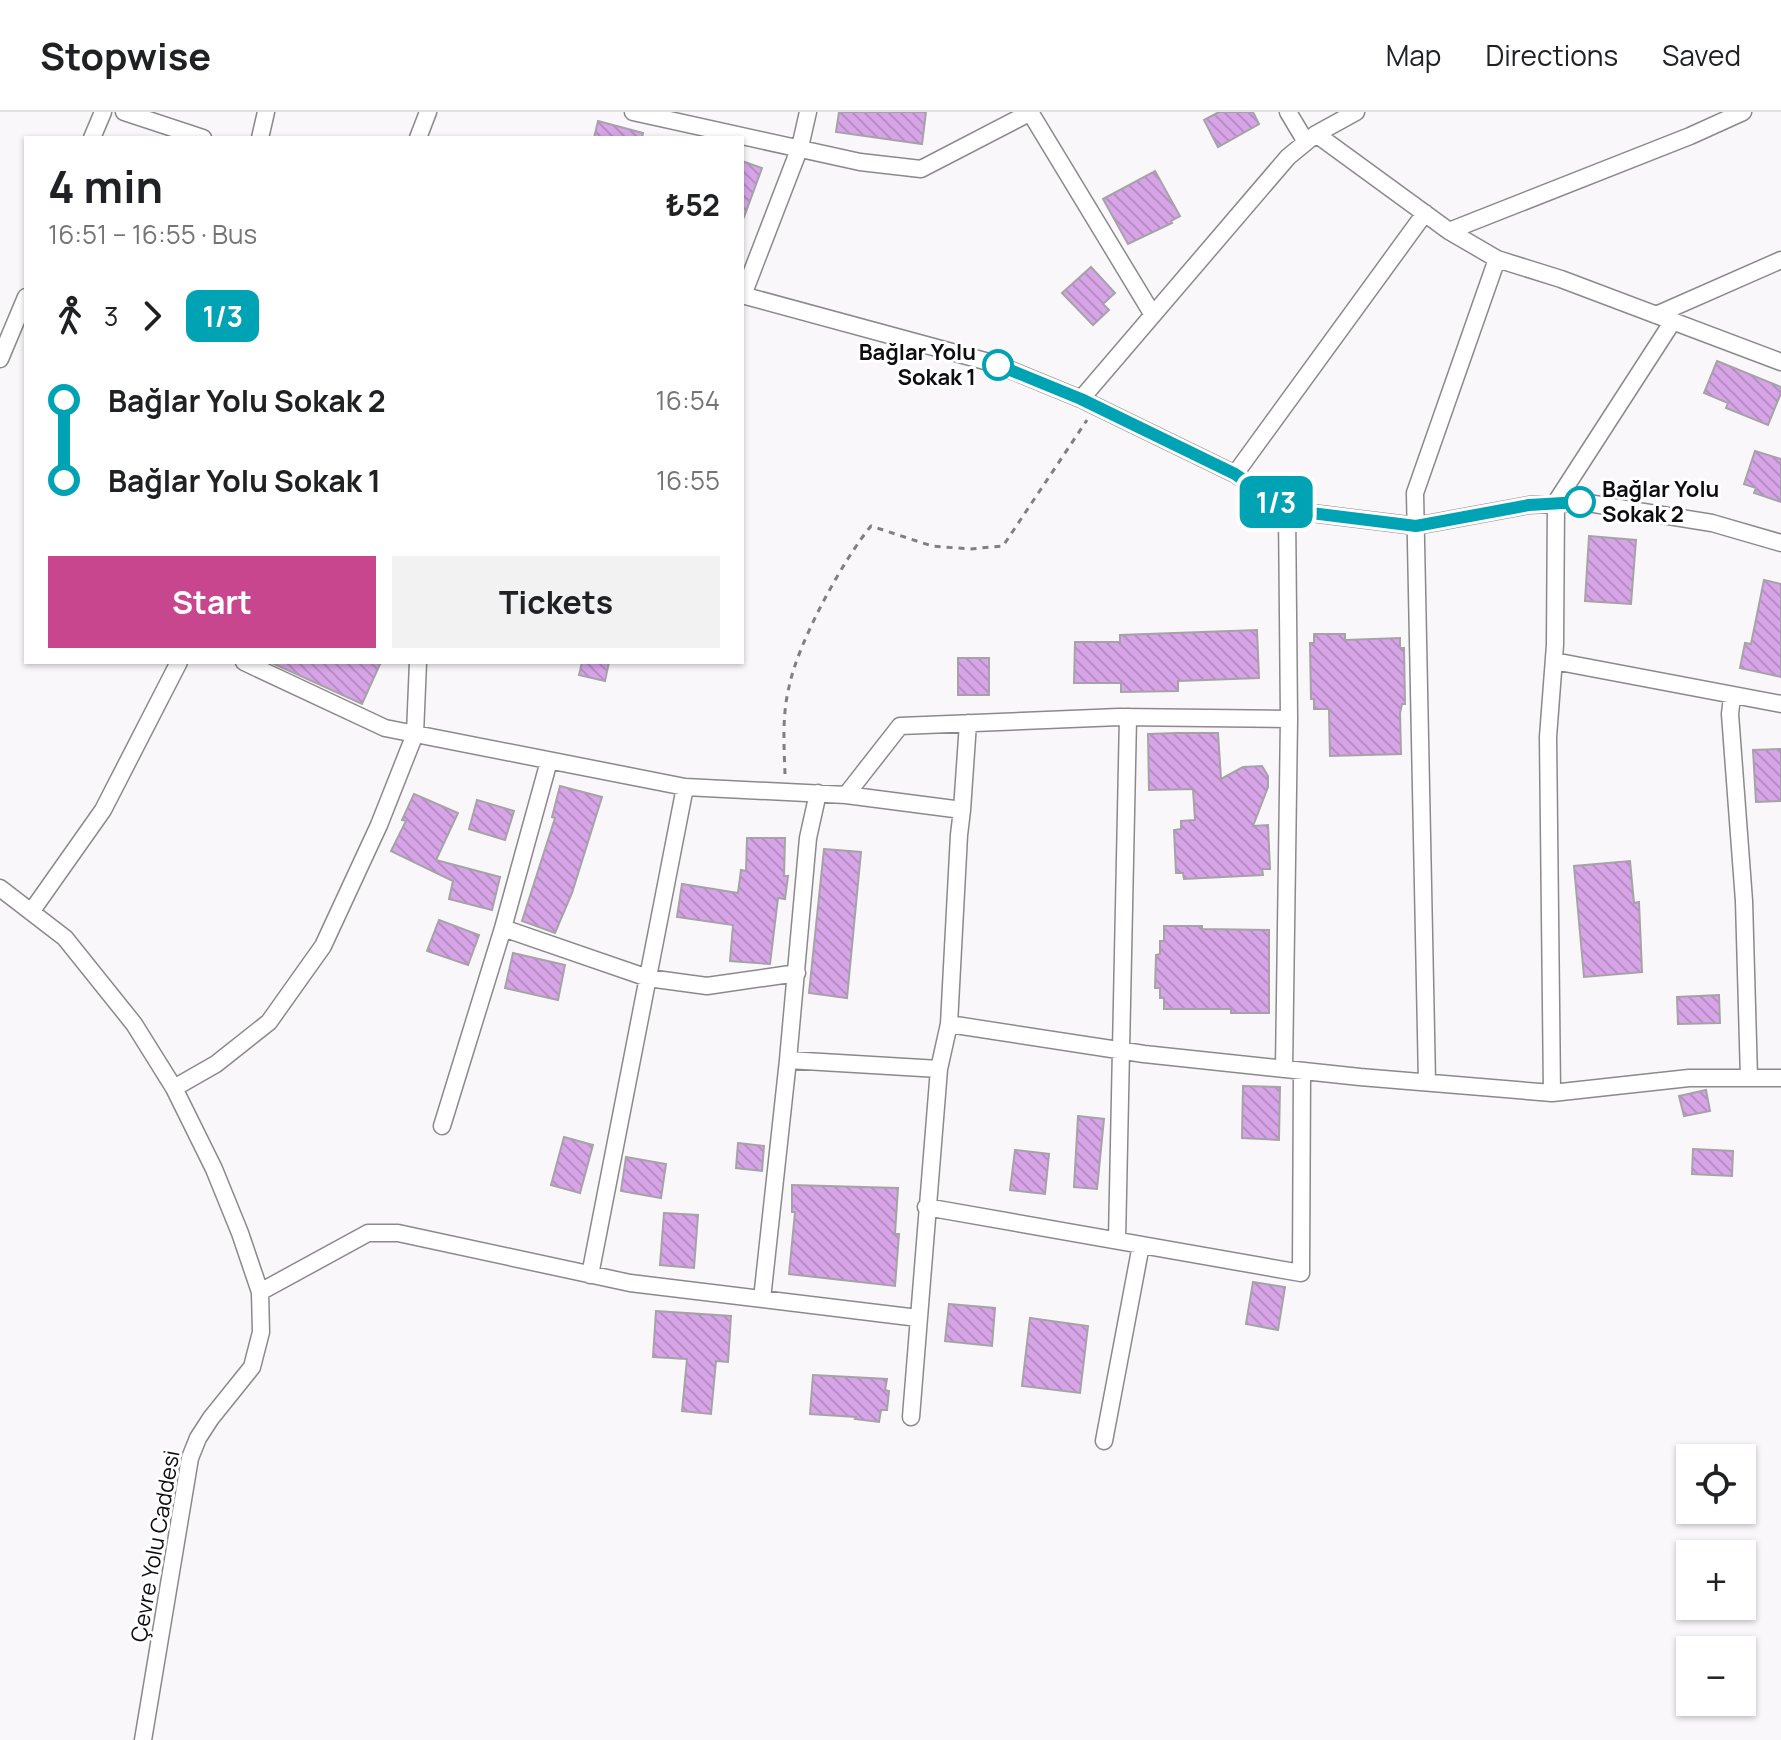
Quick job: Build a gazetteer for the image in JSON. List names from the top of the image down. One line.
{"streets":{"street":["Çevre Yolu Caddesi"]},"places":["Bağlar Yolu Sokak 1","Bağlar Yolu Sokak 2"],"lines":["bus line 1/3"],"page":{"header":"Stopwise","nav":["Map","Directions","Saved"],"on_map":"1/3","heading":["4 min","16:51 – 16:55 · Bus","₺52"],"legs":["3","1/3"],"list":[{"name":"Bağlar Yolu Sokak 2","value":"16:54"},{"name":"Bağlar Yolu Sokak 1","value":"16:55"}],"buttons":["Start","Tickets"],"map_buttons":["+","−"]}}
